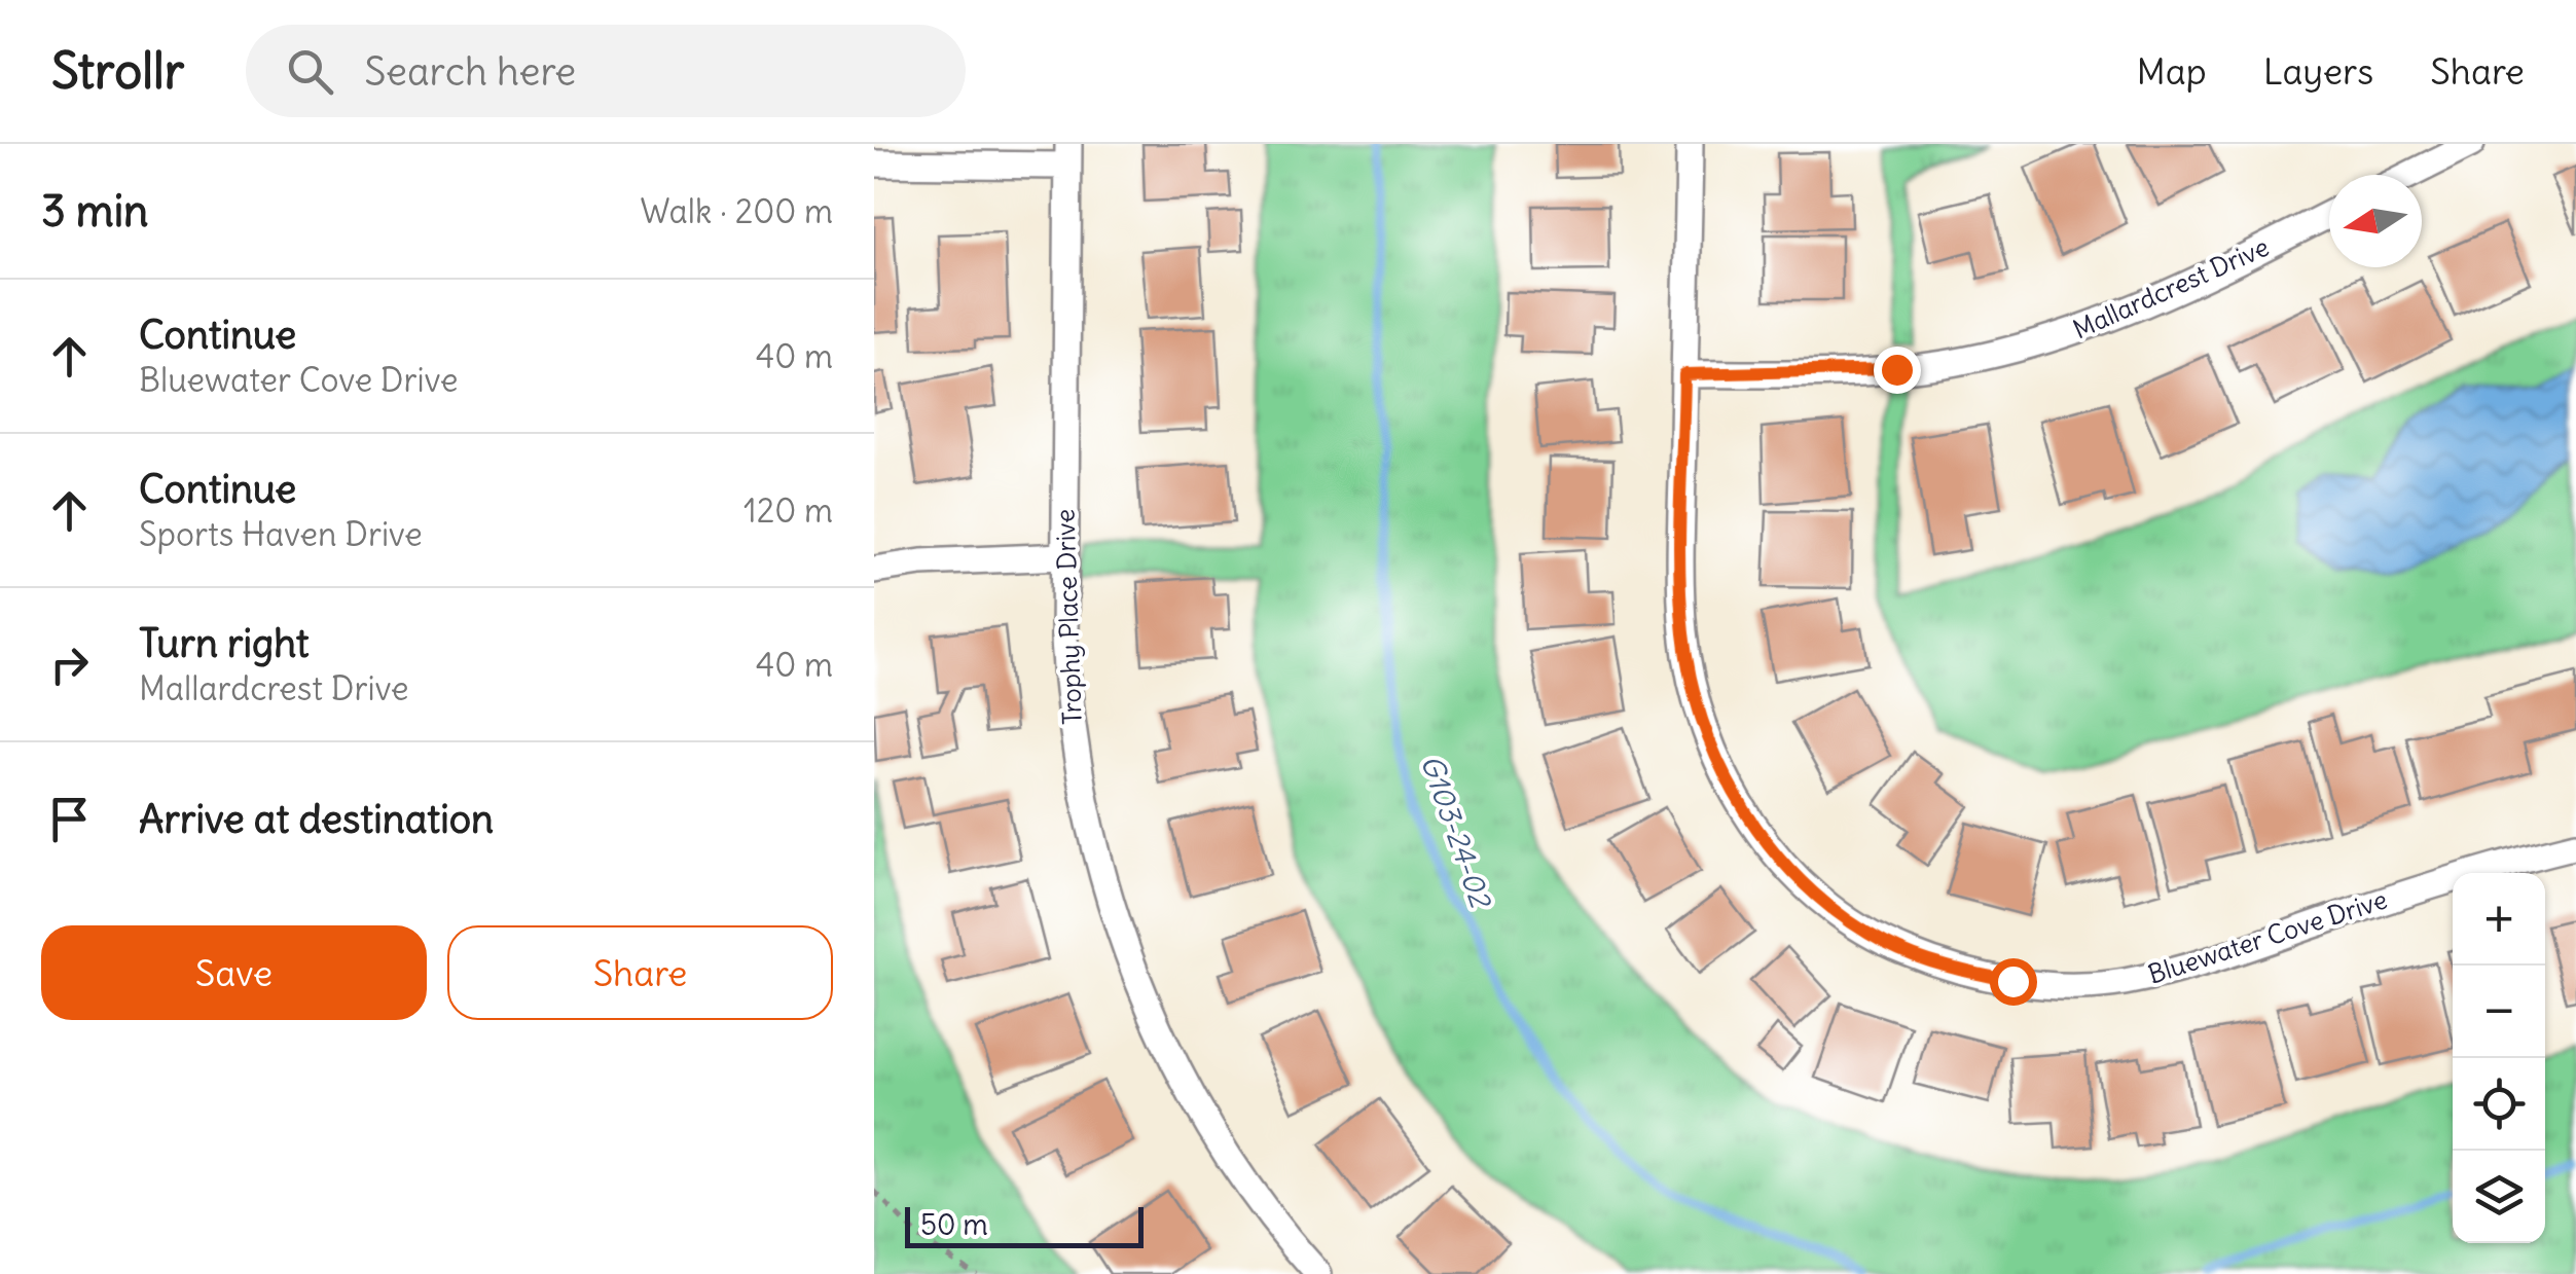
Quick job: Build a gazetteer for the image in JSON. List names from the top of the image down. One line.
{"streets":{"street":["Mallardcrest Drive","Trophy Place Drive","Bluewater Cove Drive"]},"crossings":[["Mallardcrest Drive","Bluewater Cove Drive"]],"water":["G103-24-02"],"scale_bar":"50 m","north":"left","page":{"header":"Strollr","search":"Search here","nav":["Map","Layers","Share"],"heading":["3 min","Walk · 200 m"],"list":[["Continue","Bluewater Cove Drive","40 m"],["Continue","Sports Haven Drive","120 m"],["Turn right","Mallardcrest Drive","40 m"],"Arrive at destination"],"map_buttons":["+","−"],"buttons":["Save","Share"],"scale":"50 m"}}
